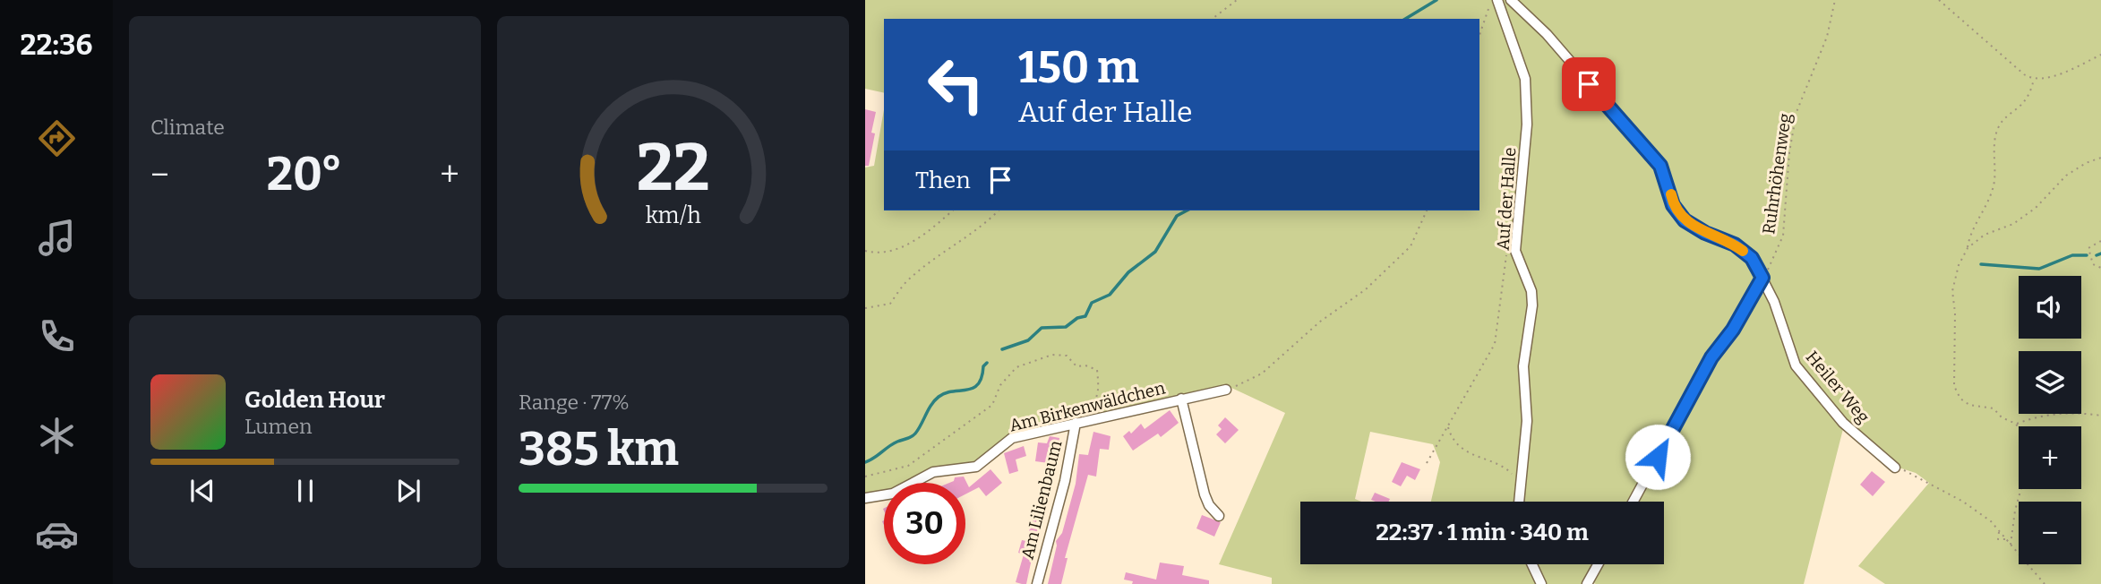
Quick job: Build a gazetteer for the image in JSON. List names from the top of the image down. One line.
{"streets":{"street":["Auf der Halle","Heiler Weg","Am Birkenwäldchen","Am Lilienbaum"],"path":["Ruhrhöhenweg"]},"crossings":[["Ruhrhöhenweg","Heiler Weg"],["Am Birkenwäldchen","Am Lilienbaum"]],"page":{"tabs":"22:36","tile":["Climate",["Range · 77%","385 km"]],"turn":["150 m","Auf der Halle"],"heat":["−","20°","+"],"then":"Then","map_buttons":["+","−"],"song":["Golden Hour","Lumen"],"limit":"30","trip":"22:37 · 1 min · 340 m","gauge":["22","km/h"]}}
